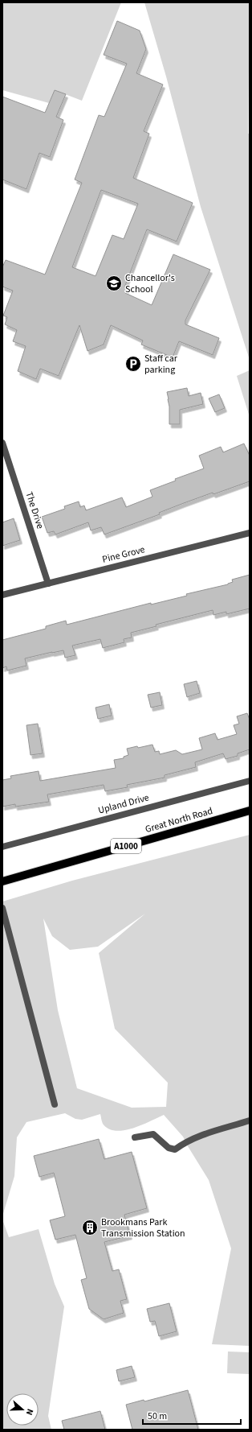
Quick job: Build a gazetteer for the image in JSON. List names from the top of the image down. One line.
{"streets":{"main road":["Great North Road","A1000"],"street":["The Drive","Pine Grove","Upland Drive"]},"crossings":[["The Drive","Pine Grove"]],"places":{"school or university":["Chancellor's School"],"parking":["Staff car parking"],"building":["Brookmans Park Transmission Station"]},"scale_bar":"50 m","north":"right"}
